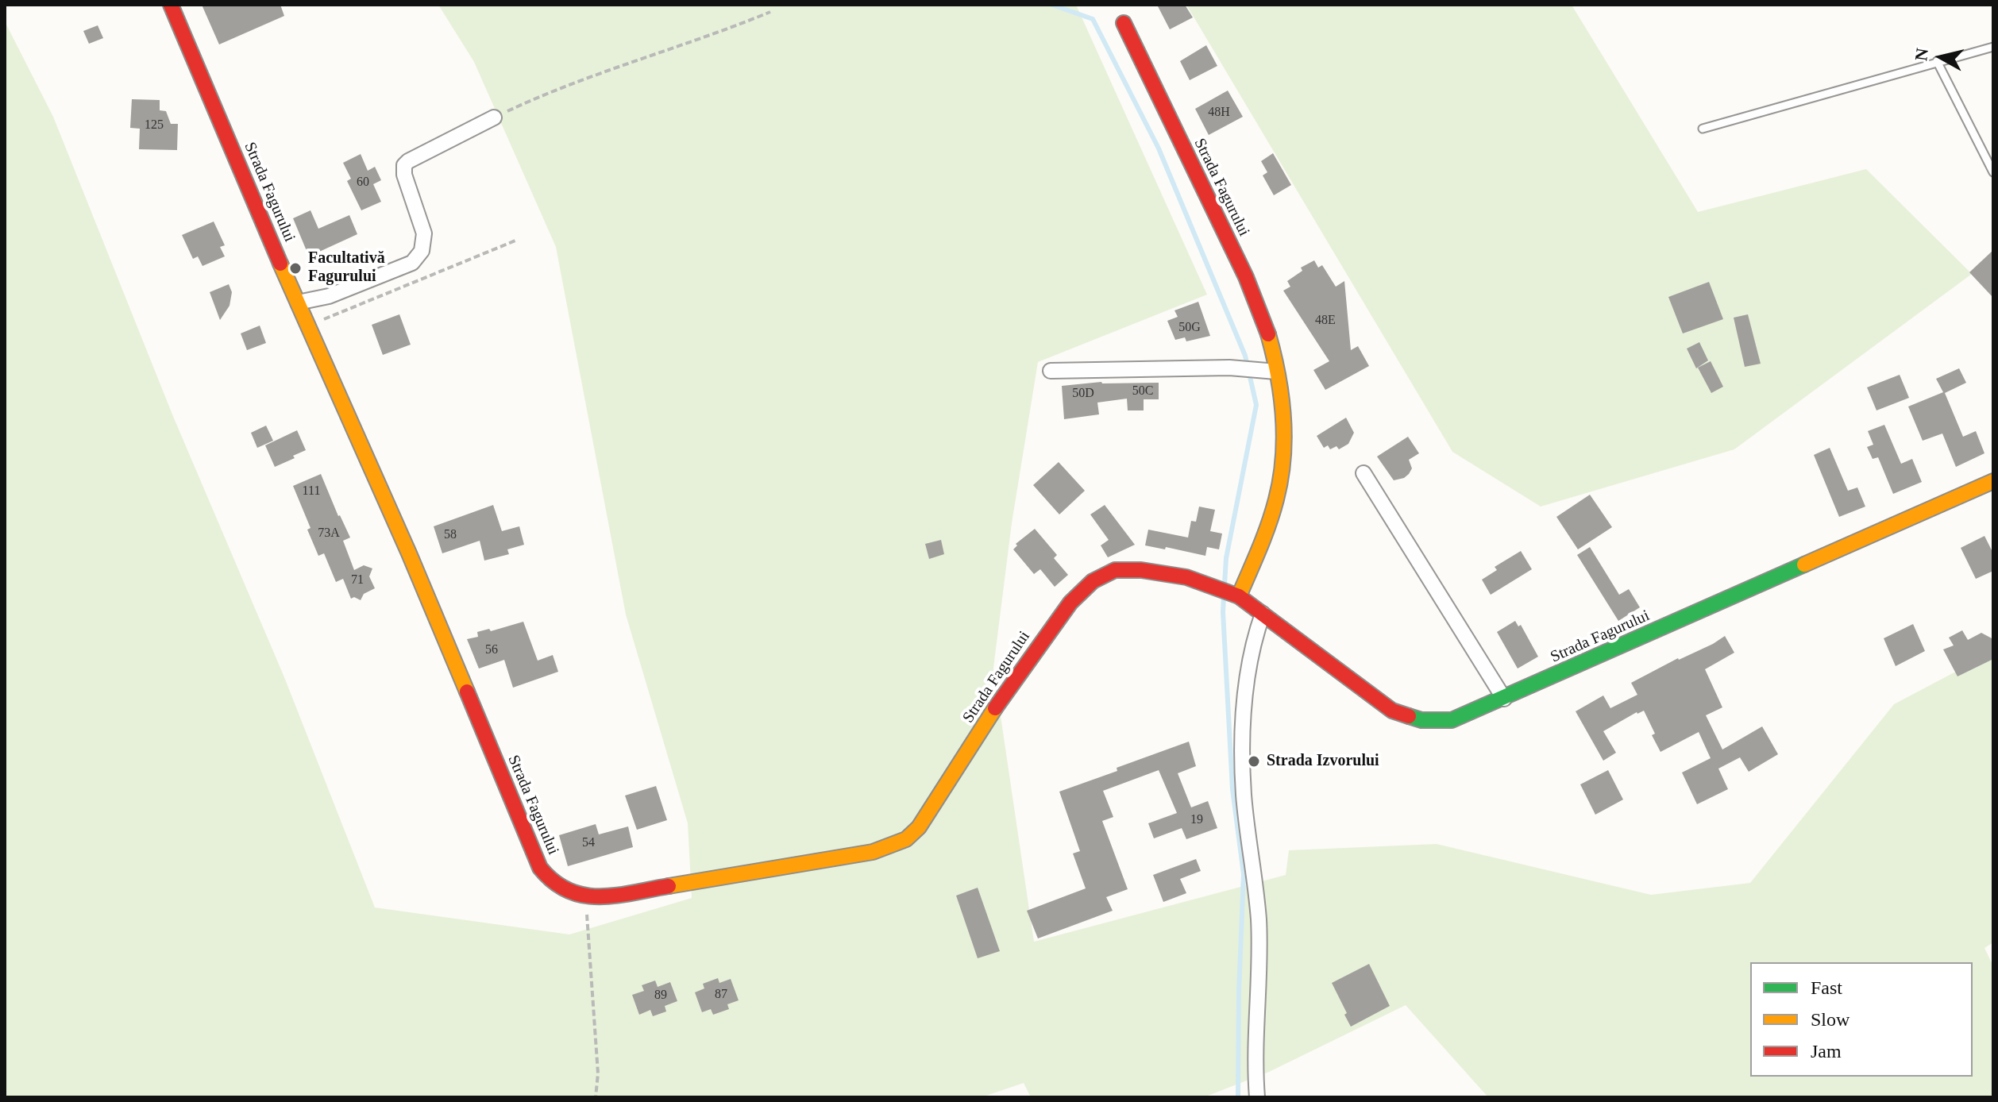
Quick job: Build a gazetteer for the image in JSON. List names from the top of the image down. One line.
{"streets":{"street":["Strada Fagurului"]},"places":["Facultativă Fagurului","Strada Izvorului"],"house_numbers":["48H","125","60","48E","50G","50C","50D","111","73A","58","71","56","19","54","87","89"],"legend":["Fast","Slow","Jam"],"north":"left"}
